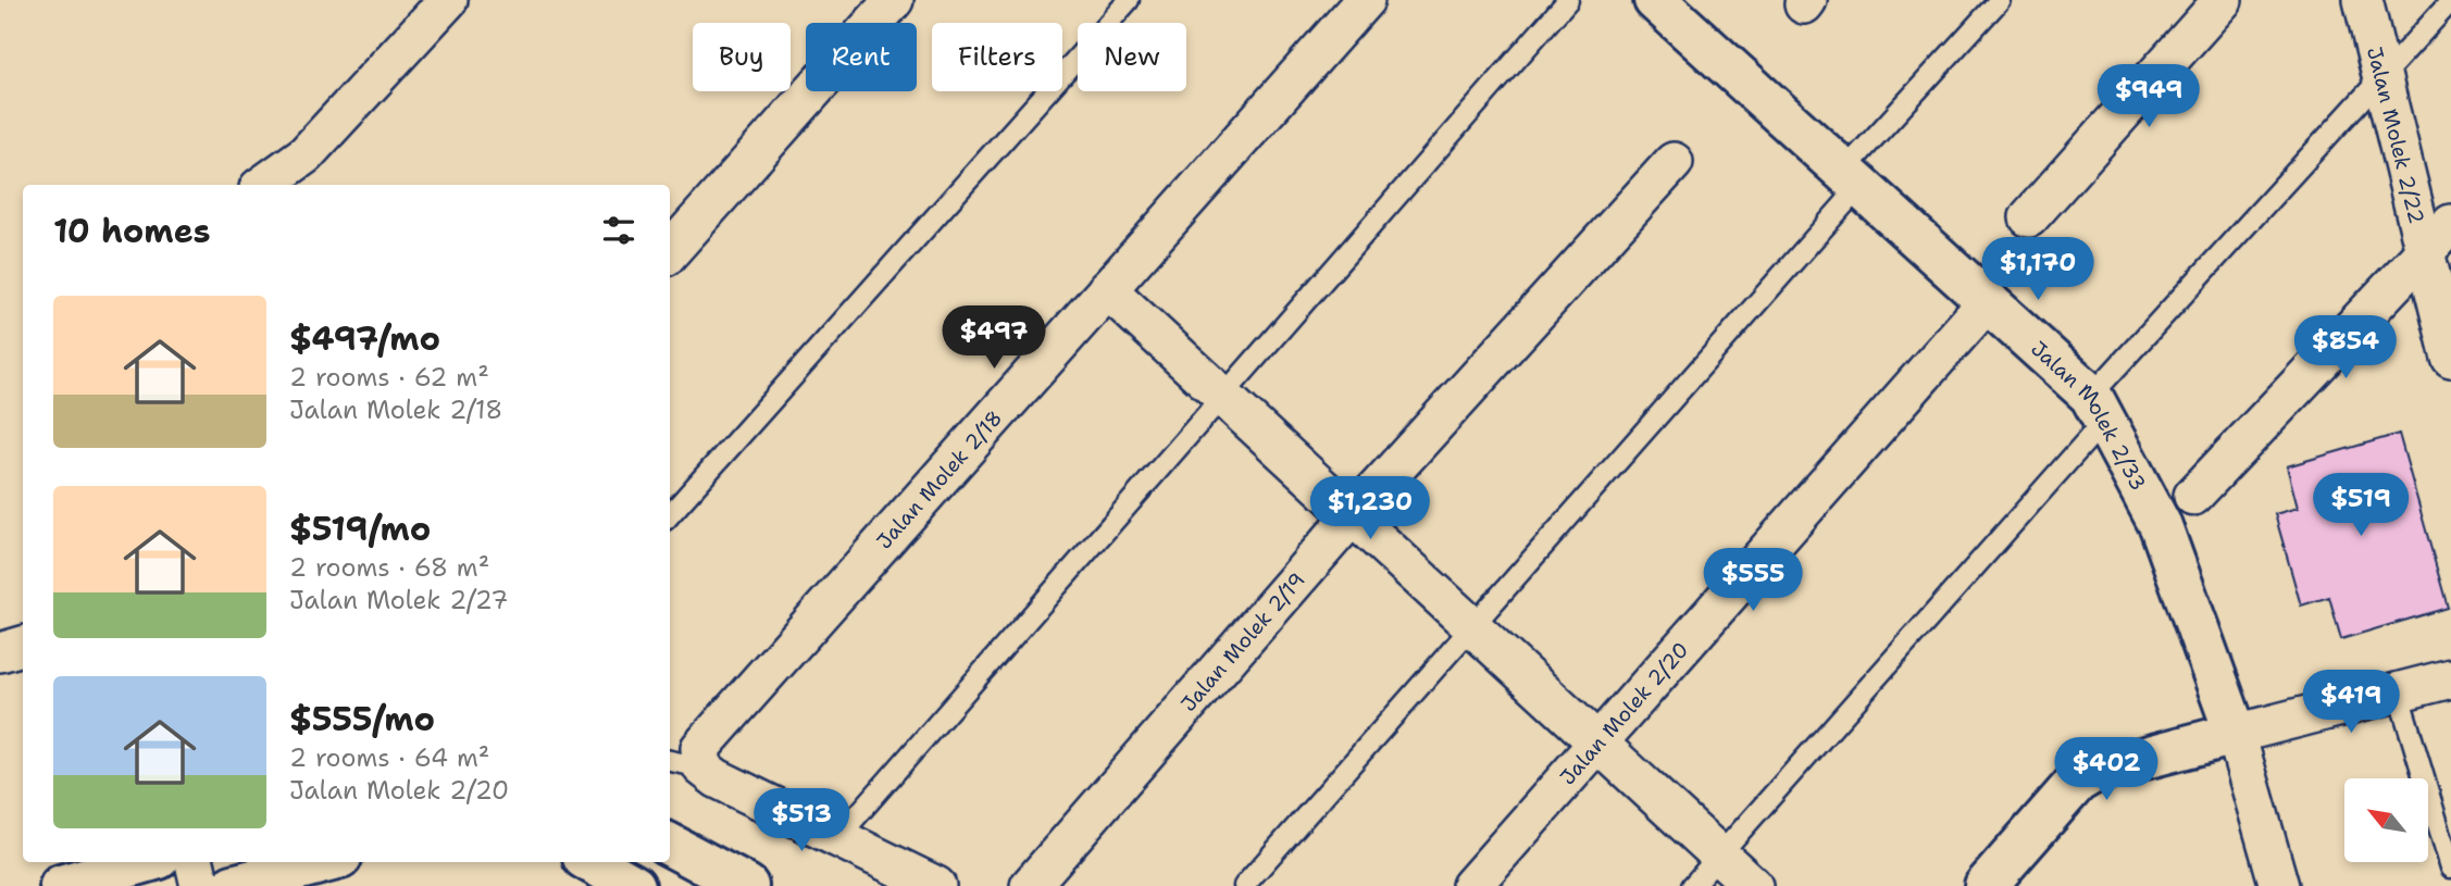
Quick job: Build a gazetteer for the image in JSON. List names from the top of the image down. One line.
{"streets":{"street":["Jalan Molek 2/22","Jalan Molek 2/33","Jalan Molek 2/18","Jalan Molek 2/19","Jalan Molek 2/20"]},"crossings":[["Jalan Molek 2/33","Jalan Molek 2/20"]],"north":"top left","page":{"chip":["Buy","Rent","Filters","New"],"price":["$949","$1,170","$497","$854","$519","$1,230","$555","$419","$402","$513"],"heading":"10 homes","list":[{"name":"$497/mo","note":"2 rooms · 62 m² · Jalan Molek 2/18"},{"name":"$519/mo","note":"2 rooms · 68 m² · Jalan Molek 2/27"},{"name":"$555/mo","note":"2 rooms · 64 m² · Jalan Molek 2/20"}]}}
